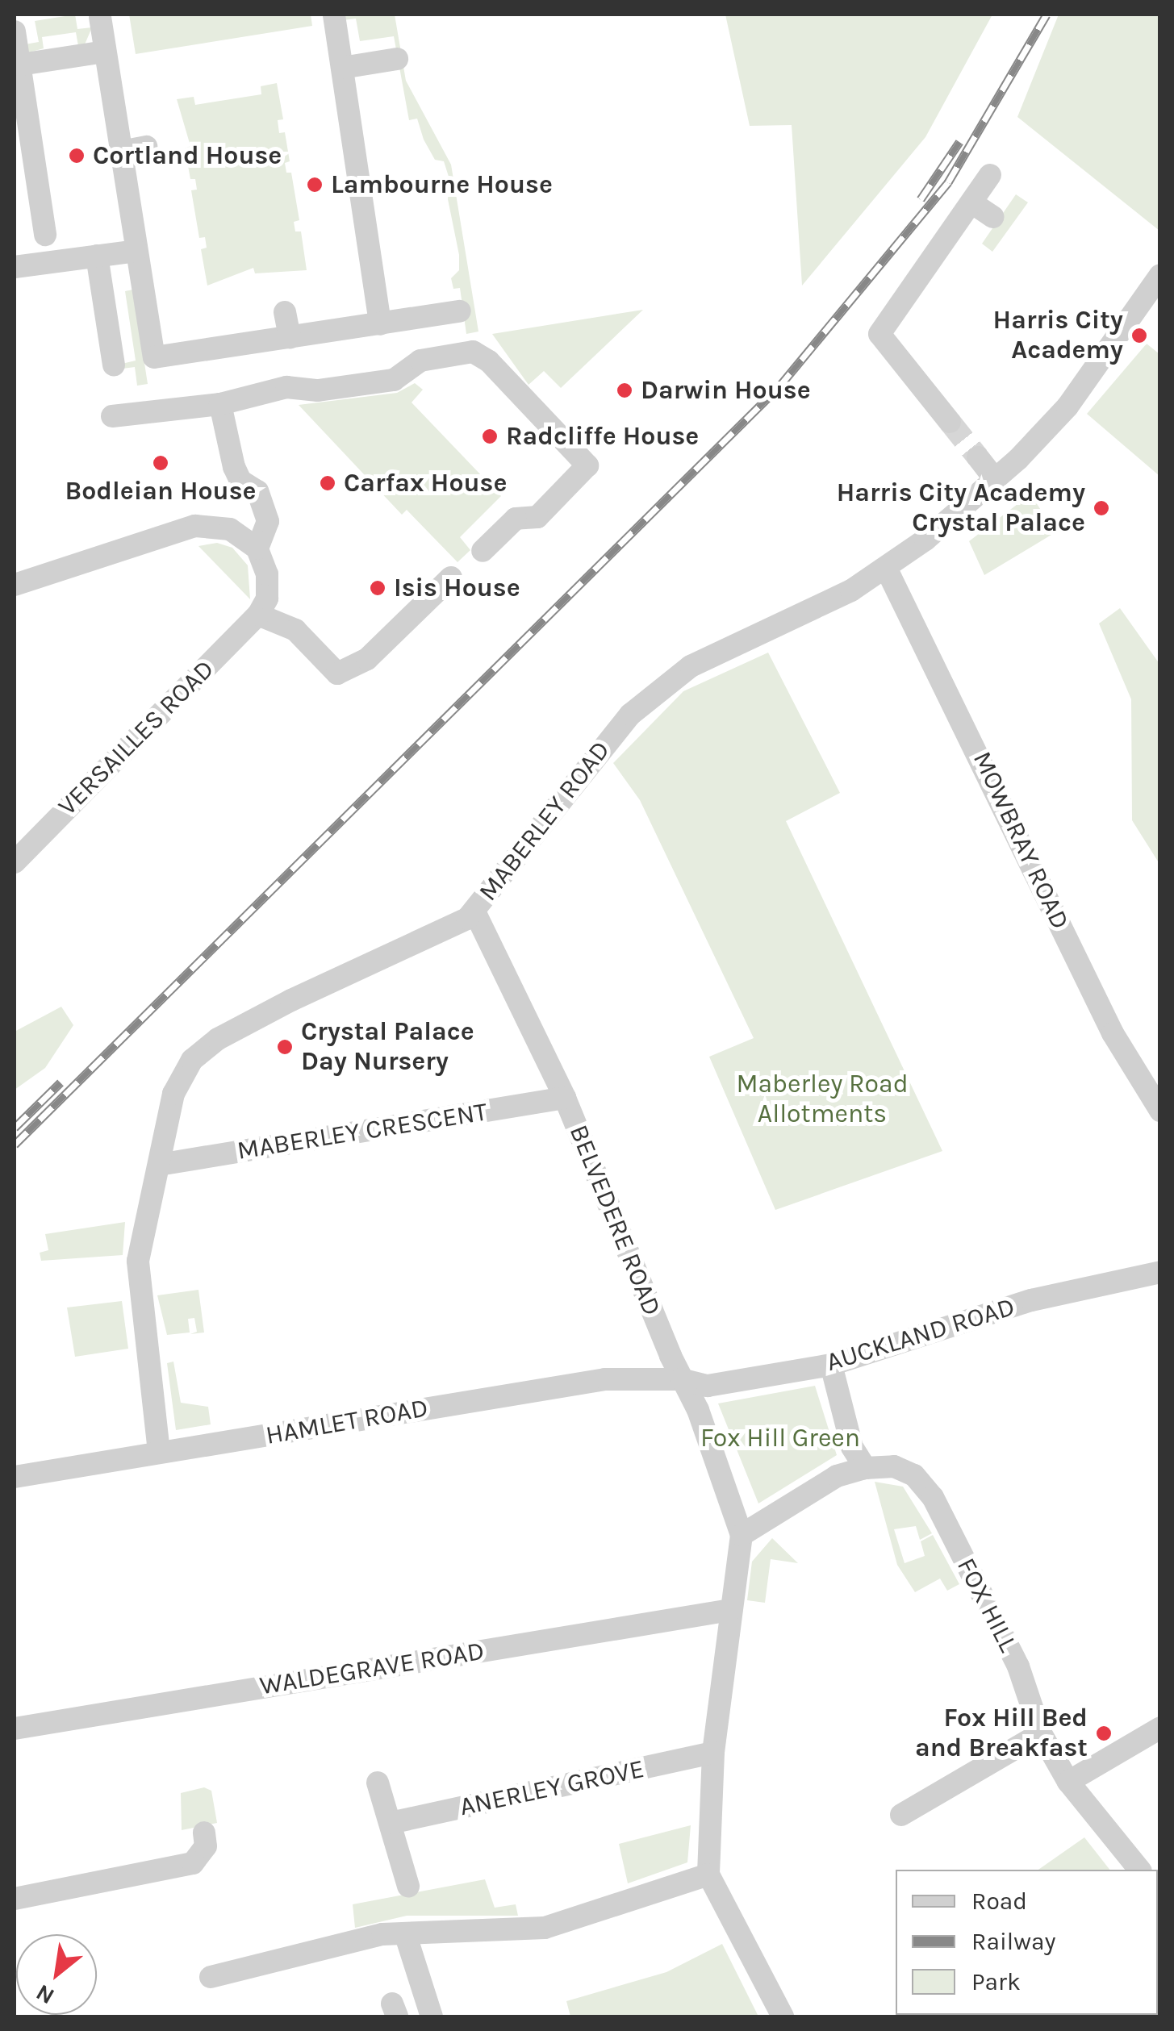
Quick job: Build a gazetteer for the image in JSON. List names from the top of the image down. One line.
{"streets":{"street":["VERSAILLES ROAD","MABERLEY ROAD","MOWBRAY ROAD","MABERLEY CRESCENT","BELVEDERE ROAD","AUCKLAND ROAD","HAMLET ROAD","FOX HILL","WALDEGRAVE ROAD","ANERLEY GROVE"]},"crossings":[["MABERLEY ROAD","MOWBRAY ROAD"],["MABERLEY ROAD","MABERLEY CRESCENT"],["MABERLEY ROAD","BELVEDERE ROAD"],["MABERLEY ROAD","HAMLET ROAD"],["MABERLEY CRESCENT","BELVEDERE ROAD"],["BELVEDERE ROAD","AUCKLAND ROAD"],["BELVEDERE ROAD","HAMLET ROAD"],["BELVEDERE ROAD","WALDEGRAVE ROAD"],["BELVEDERE ROAD","ANERLEY GROVE"],["AUCKLAND ROAD","HAMLET ROAD"]],"parks":["Maberley Road Allotments","Fox Hill Green"],"places":["Cortland House","Lambourne House","Harris City Academy","Darwin House","Radcliffe House","Bodleian House","Carfax House","Harris City Academy Crystal Palace","Isis House","Crystal Palace Day Nursery","Fox Hill Bed and Breakfast"],"legend":["Road","Railway","Park"],"north":"bottom left"}
